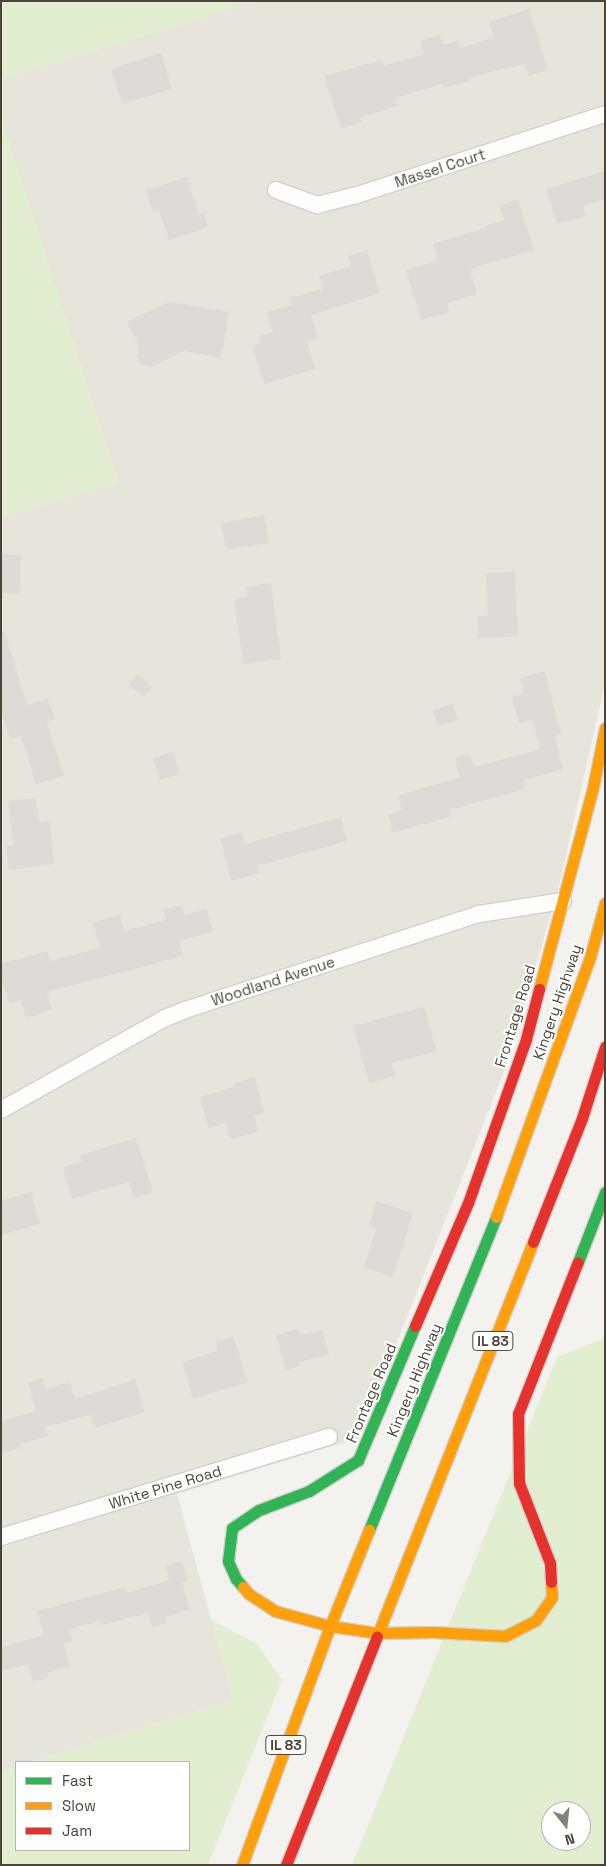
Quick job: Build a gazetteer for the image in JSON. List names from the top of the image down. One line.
{"streets":{"main road":["Kingery Highway","Frontage Road","IL 83"],"street":["Massel Court","Woodland Avenue","White Pine Road"]},"crossings":[["Woodland Avenue","Frontage Road"],["Kingery Highway","Frontage Road"],["Frontage Road","IL 83"]],"legend":["Fast","Slow","Jam"],"north":"bottom"}
